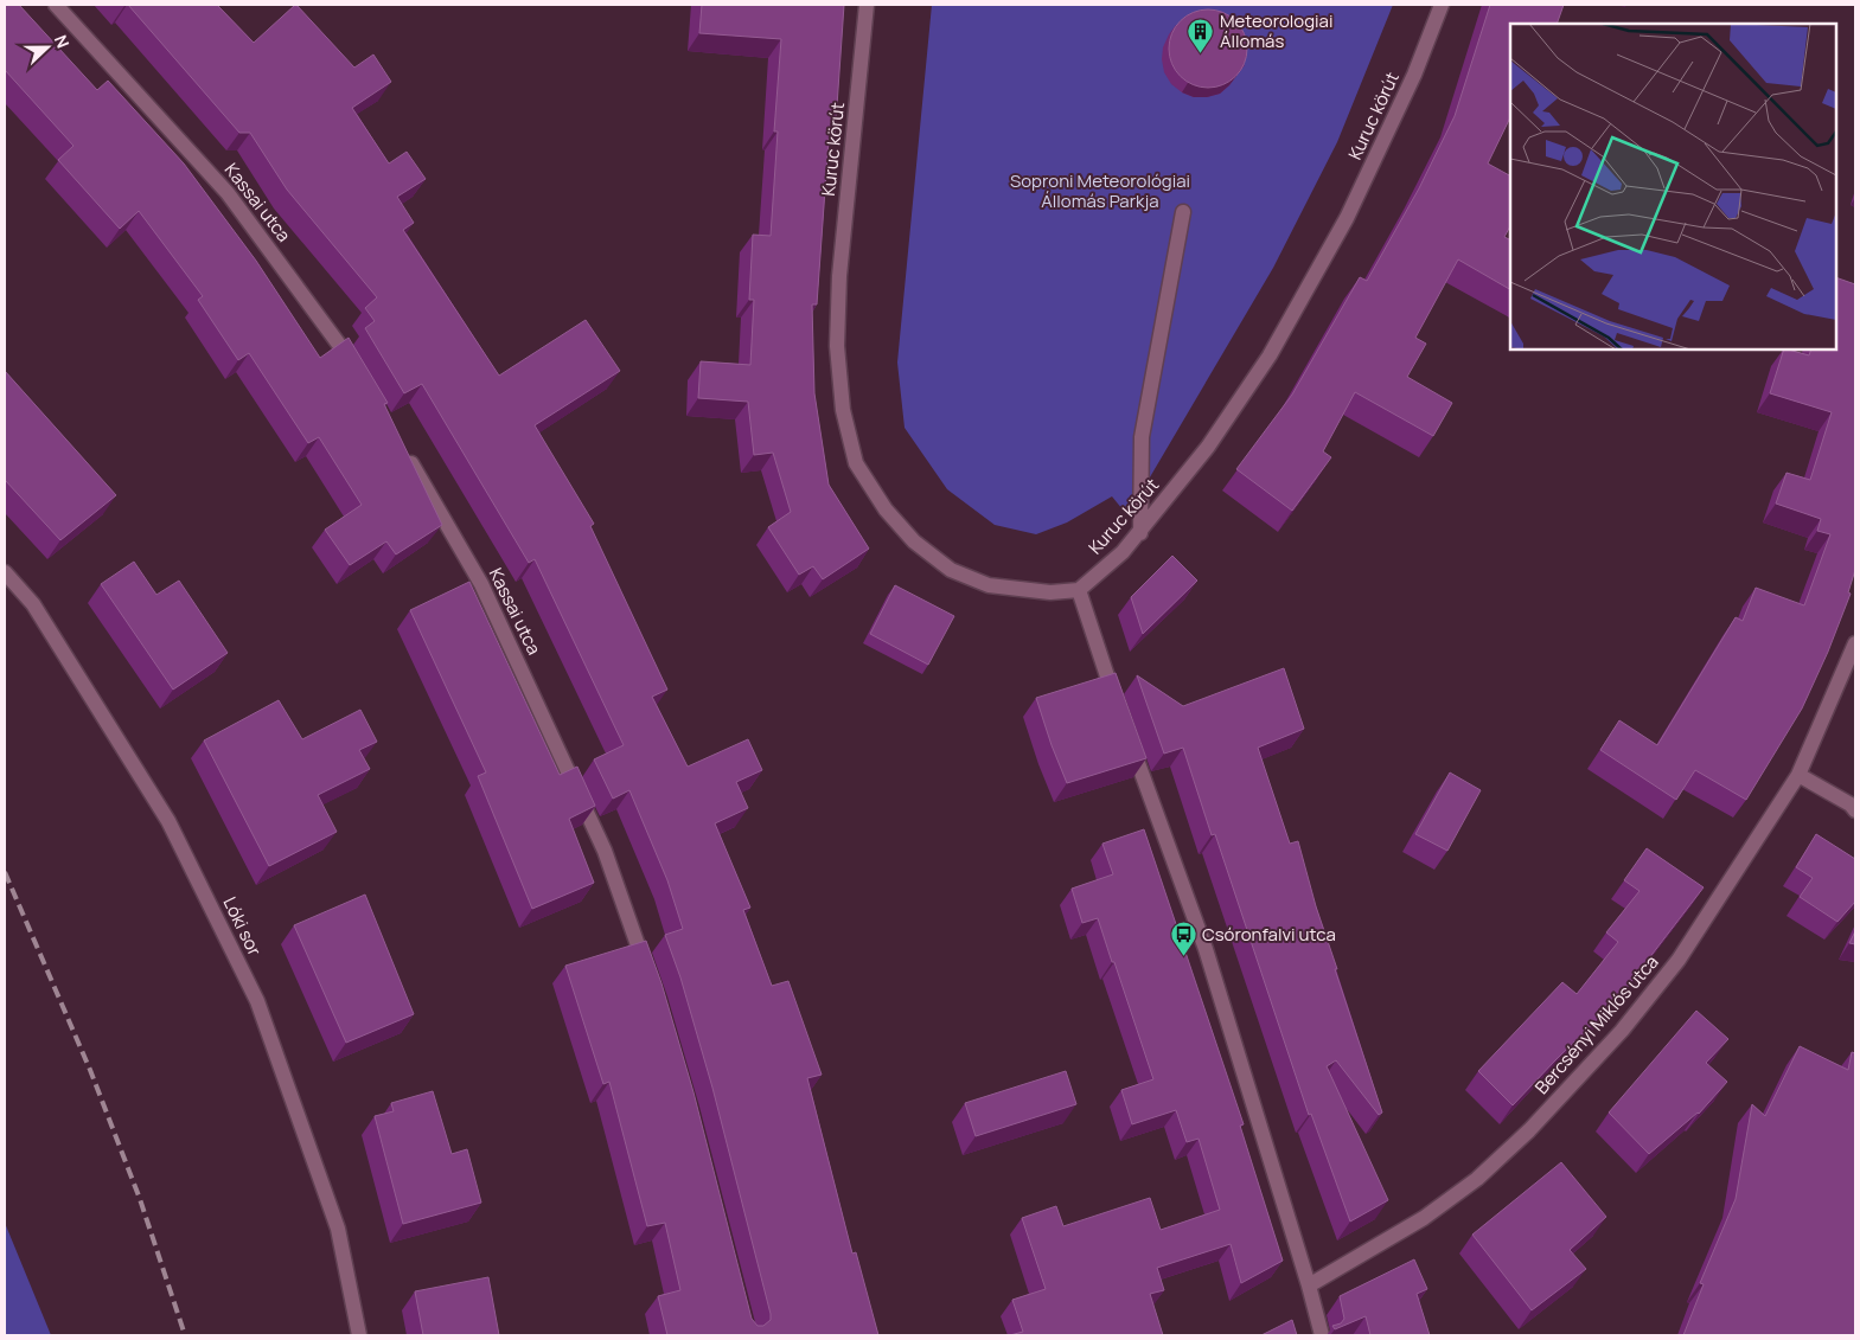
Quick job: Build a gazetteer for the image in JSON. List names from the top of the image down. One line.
{"streets":{"street":["Kuruc körút","Kassai utca","Lóki sor","Bercsényi Miklós utca"]},"parks":["Soproni Meteorológiai Állomás Parkja"],"places":{"building":["Meteorologiai Állomás"],"bus stop":["Csóronfalvi utca"]},"north":"right"}
